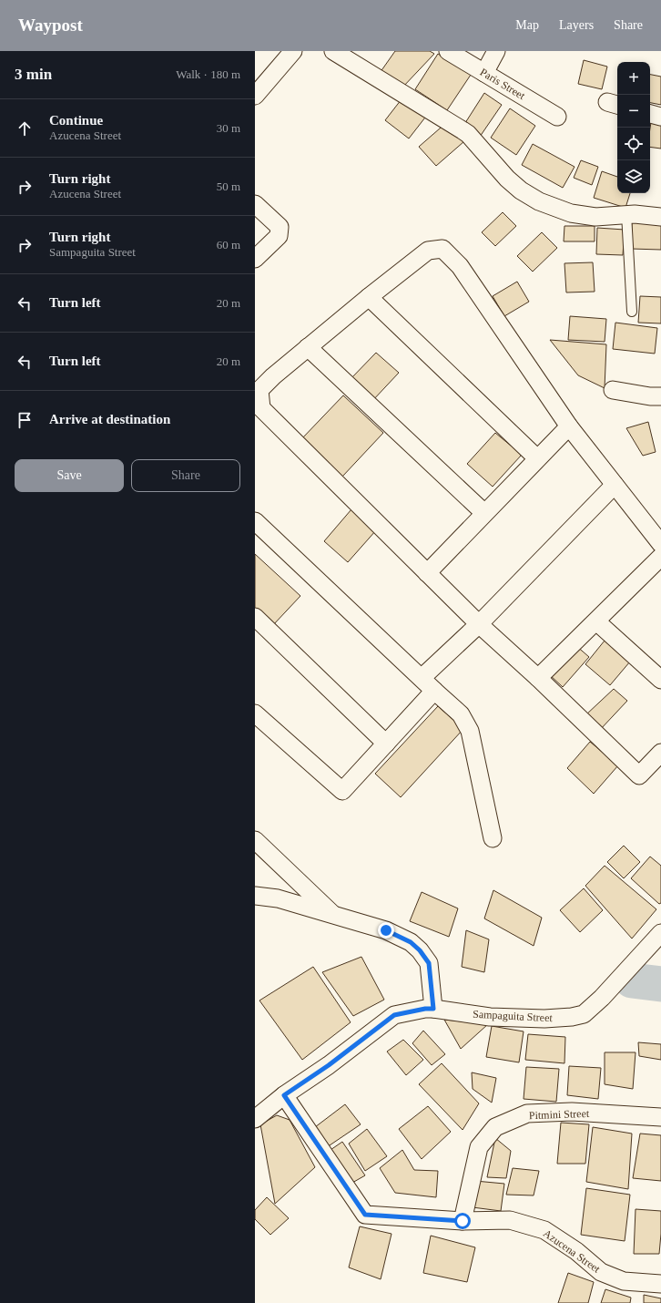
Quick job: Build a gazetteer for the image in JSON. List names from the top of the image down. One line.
{"streets":{"street":["Paris Street","Sampaguita Street","Pitmini Street","Azucena Street"]},"crossings":[["Sampaguita Street","Azucena Street"],["Pitmini Street","Azucena Street"]],"page":{"header":"Waypost","nav":["Map","Layers","Share"],"heading":["3 min","Walk · 180 m"],"map_buttons":["+","−"],"list":[["Continue","Azucena Street","30 m"],["Turn right","Azucena Street","50 m"],["Turn right","Sampaguita Street","60 m"],["Turn left","20 m"],["Turn left","20 m"],"Arrive at destination"],"buttons":["Save","Share"]}}
